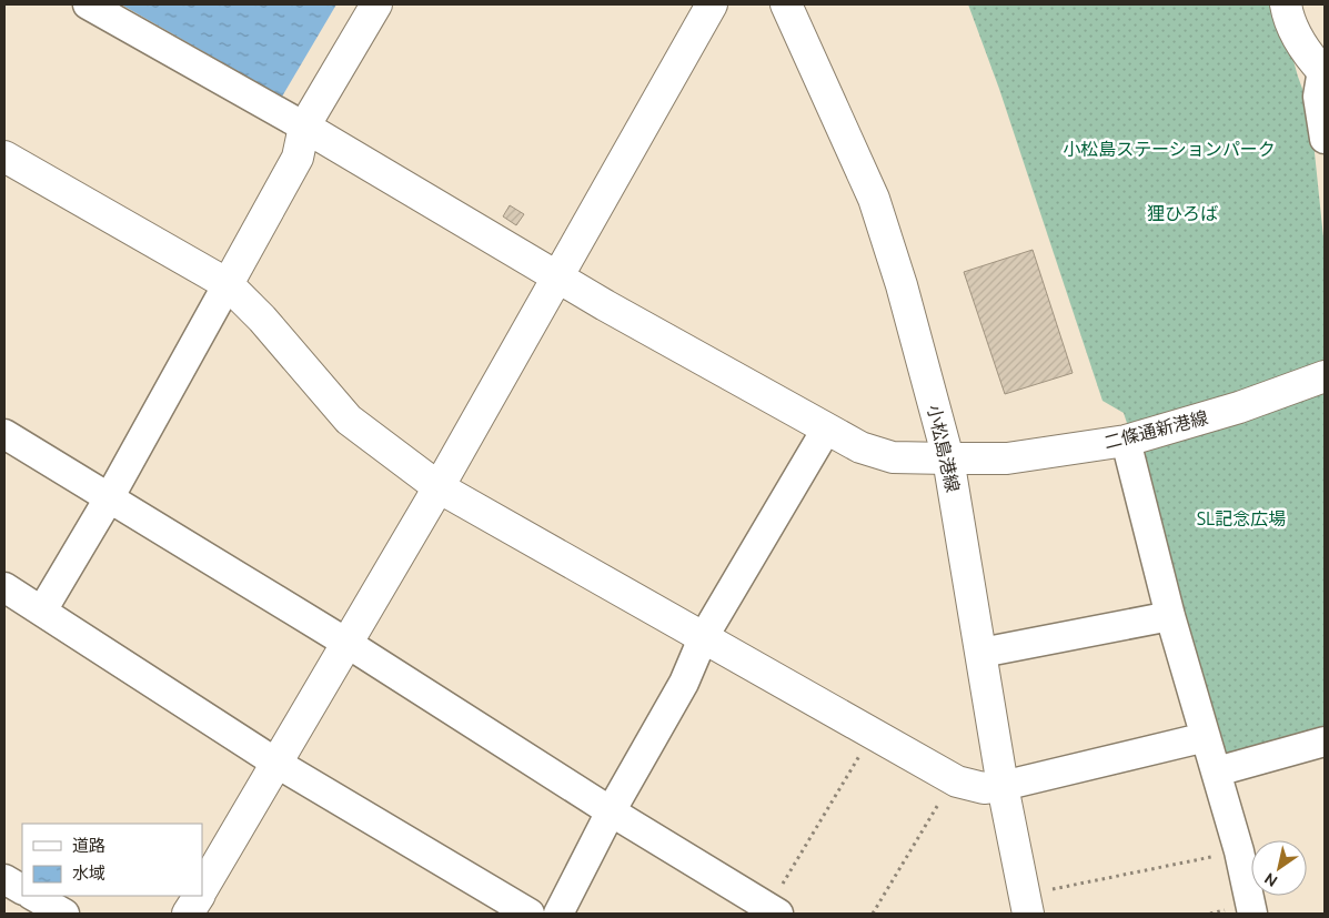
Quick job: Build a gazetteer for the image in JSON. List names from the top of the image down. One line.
{"streets":{"street":["二條通新港線","小松島港線"]},"crossings":[["二條通新港線","小松島港線"]],"parks":["小松島ステーションパーク","狸ひろば","SL記念広場"],"legend":["道路","水域"],"north":"bottom left"}
